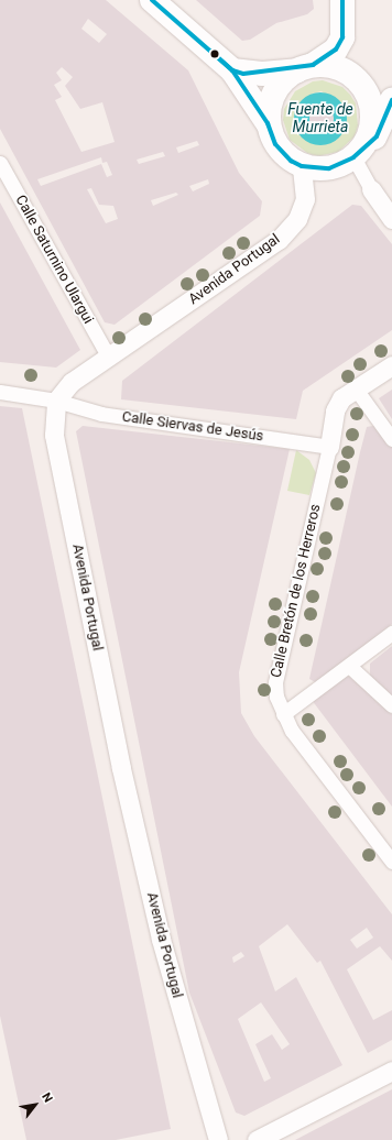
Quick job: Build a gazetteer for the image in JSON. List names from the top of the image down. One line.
{"streets":{"street":["Calle Saturnino Ulargui","Avenida Portugal","Calle Siervas de Jesús","Calle Bretón de los Herreros"]},"crossings":[["Calle Saturnino Ulargui","Avenida Portugal"],["Avenida Portugal","Calle Siervas de Jesús"],["Calle Siervas de Jesús","Calle Bretón de los Herreros"]],"water":["Fuente de Murrieta"],"north":"top right"}
